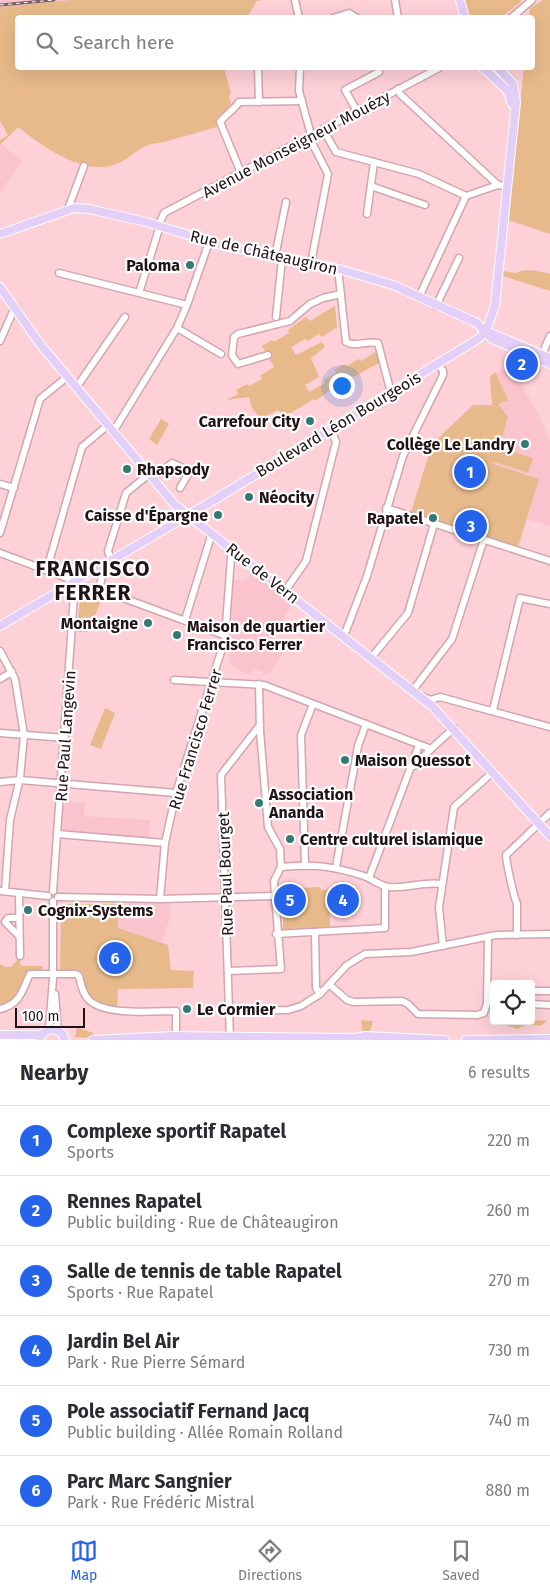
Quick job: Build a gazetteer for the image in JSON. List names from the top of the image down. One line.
{"streets":{"main road":["Rue de Châteaugiron","Boulevard Léon Bourgeois","Rue de Vern"],"street":["Avenue Monseigneur Mouézy","Rue Paul Langevin","Rue Francisco Ferrer","Rue Paul Bourget"]},"crossings":[["Avenue Monseigneur Mouézy","Rue de Châteaugiron"],["Rue de Châteaugiron","Boulevard Léon Bourgeois"],["Boulevard Léon Bourgeois","Rue de Vern"],["Boulevard Léon Bourgeois","Rue Paul Langevin"],["Rue de Vern","Rue Francisco Ferrer"]],"districts":["FRANCISCO FERRER"],"places":["Paloma","Carrefour City","Collège Le Landry","Rhapsody","Néocity","Caisse d'Épargne","Rapatel","Montaigne","Maison de quartier Francisco Ferrer","Maison Quessot","Association Ananda","Centre culturel islamique","Cognix-Systems","Le Cormier"],"scale_bar":"100 m","page":{"search":"Search here","pins":["2","1","3","4","5","6"],"scale":"100 m","heading":["Nearby","6 results"],"list":[{"mark":"1","name":"Complexe sportif Rapatel","note":"Sports","value":"220 m"},{"mark":"2","name":"Rennes Rapatel","note":"Public building · Rue de Châteaugiron","value":"260 m"},{"mark":"3","name":"Salle de tennis de table Rapatel","note":"Sports · Rue Rapatel","value":"270 m"},{"mark":"4","name":"Jardin Bel Air","note":"Park · Rue Pierre Sémard","value":"730 m"},{"mark":"5","name":"Pole associatif Fernand Jacq","note":"Public building · Allée Romain Rolland","value":"740 m"},{"mark":"6","name":"Parc Marc Sangnier","note":"Park · Rue Frédéric Mistral","value":"880 m"}],"nav":["Map","Directions","Saved"]}}
